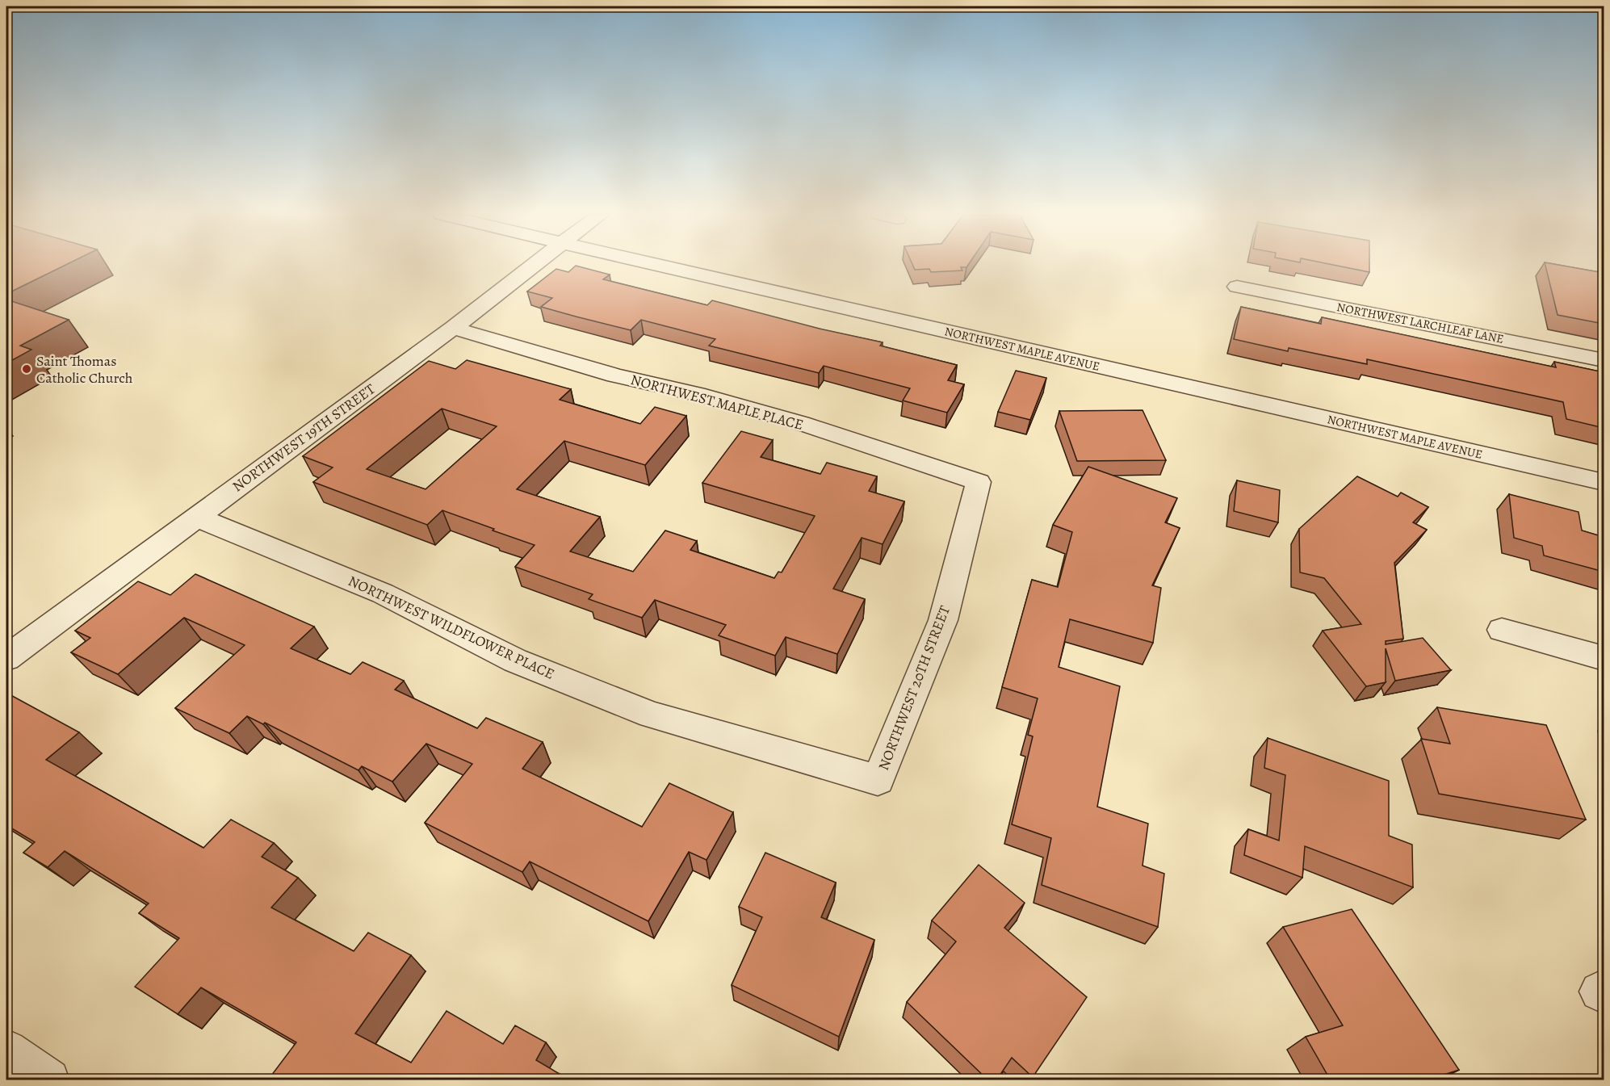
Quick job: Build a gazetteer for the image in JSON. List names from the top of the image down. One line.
{"streets":{"street":["NORTHWEST LARCHLEAF LANE","NORTHWEST MAPLE AVENUE","NORTHWEST MAPLE PLACE","NORTHWEST 19TH STREET","NORTHWEST WILDFLOWER PLACE","NORTHWEST 20TH STREET"]},"crossings":[["NORTHWEST MAPLE PLACE","NORTHWEST 19TH STREET"],["NORTHWEST MAPLE PLACE","NORTHWEST 20TH STREET"],["NORTHWEST 19TH STREET","NORTHWEST WILDFLOWER PLACE"],["NORTHWEST WILDFLOWER PLACE","NORTHWEST 20TH STREET"]],"places":["Saint Thomas Catholic Church"]}
